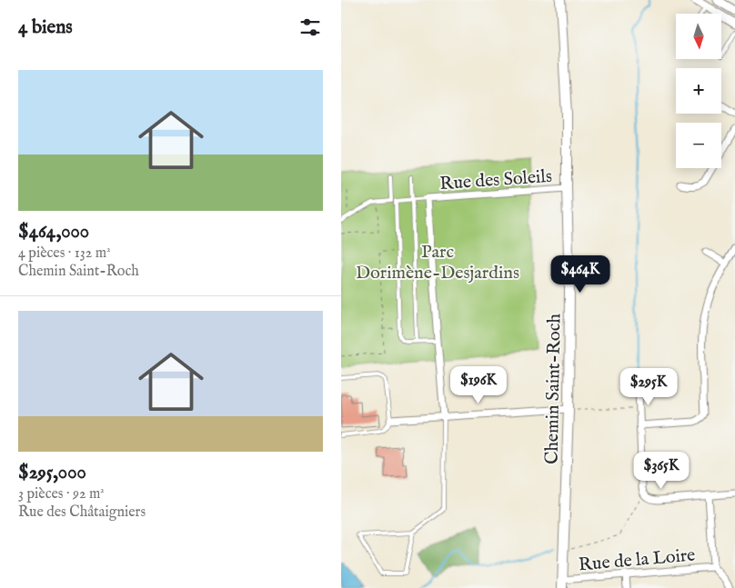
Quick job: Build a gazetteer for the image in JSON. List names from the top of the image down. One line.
{"streets":{"main road":["Chemin Saint-Roch"],"street":["Rue des Soleils","Rue de la Loire"]},"crossings":[["Rue des Soleils","Chemin Saint-Roch"],["Chemin Saint-Roch","Rue de la Loire"]],"parks":["Parc Dorimène-Desjardins"],"north":"bottom","page":{"heading":"4 biens","map_buttons":["+","−"],"list":[{"name":"$464,000","note":"4 pièces · 132 m² · Chemin Saint-Roch"},{"name":"$295,000","note":"3 pièces · 92 m² · Rue des Châtaigniers"}],"price":["$464K","$196K","$295K","$365K"]}}
